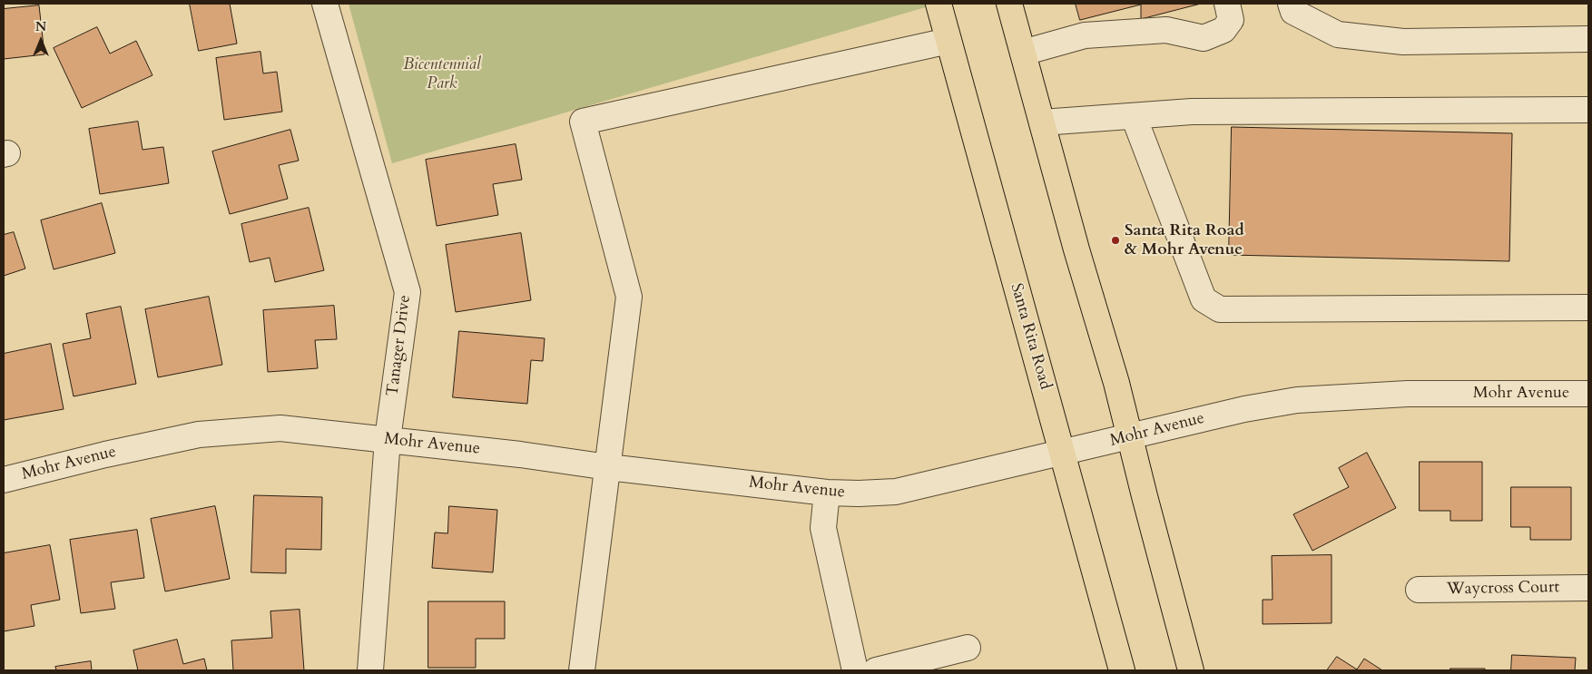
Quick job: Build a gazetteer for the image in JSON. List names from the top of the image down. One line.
{"streets":{"main road":["Santa Rita Road"],"street":["Tanager Drive","Mohr Avenue","Waycross Court"]},"crossings":[["Santa Rita Road","Mohr Avenue"],["Tanager Drive","Mohr Avenue"]],"parks":["Bicentennial Park"],"places":["Santa Rita Road & Mohr Avenue"],"north":"top"}
